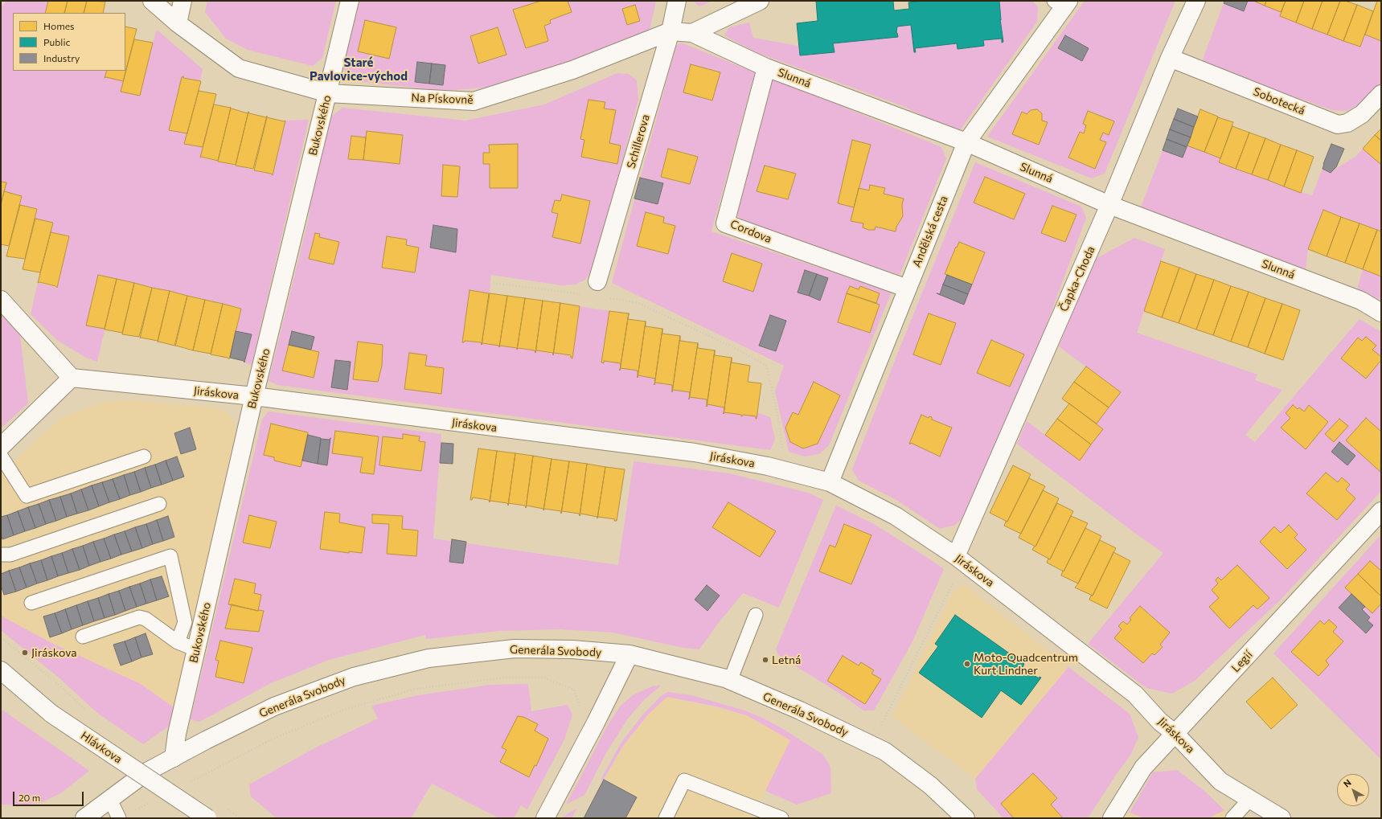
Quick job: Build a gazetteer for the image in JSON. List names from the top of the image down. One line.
{"streets":{"street":["Slunná","Na Pískovně","Sobotecká","Bukovského","Schillerova","Cordova","Andělská cesta","Čapka-Choda","Jiráskova","Generála Svobody","Legií","Hlávkova"]},"crossings":[["Slunná","Na Pískovně"],["Slunná","Cordova"],["Slunná","Andělská cesta"],["Slunná","Čapka-Choda"],["Na Pískovně","Bukovského"],["Na Pískovně","Schillerova"],["Sobotecká","Čapka-Choda"],["Bukovského","Jiráskova"],["Bukovského","Generála Svobody"],["Cordova","Andělská cesta"],["Andělská cesta","Jiráskova"],["Čapka-Choda","Jiráskova"],["Jiráskova","Legií"]],"districts":["Staré Pavlovice-východ"],"places":["Jiráskova","Letná","Moto-Quadcentrum Kurt Lindner"],"legend":["Homes","Public","Industry"],"scale_bar":"20 m","north":"top left"}
